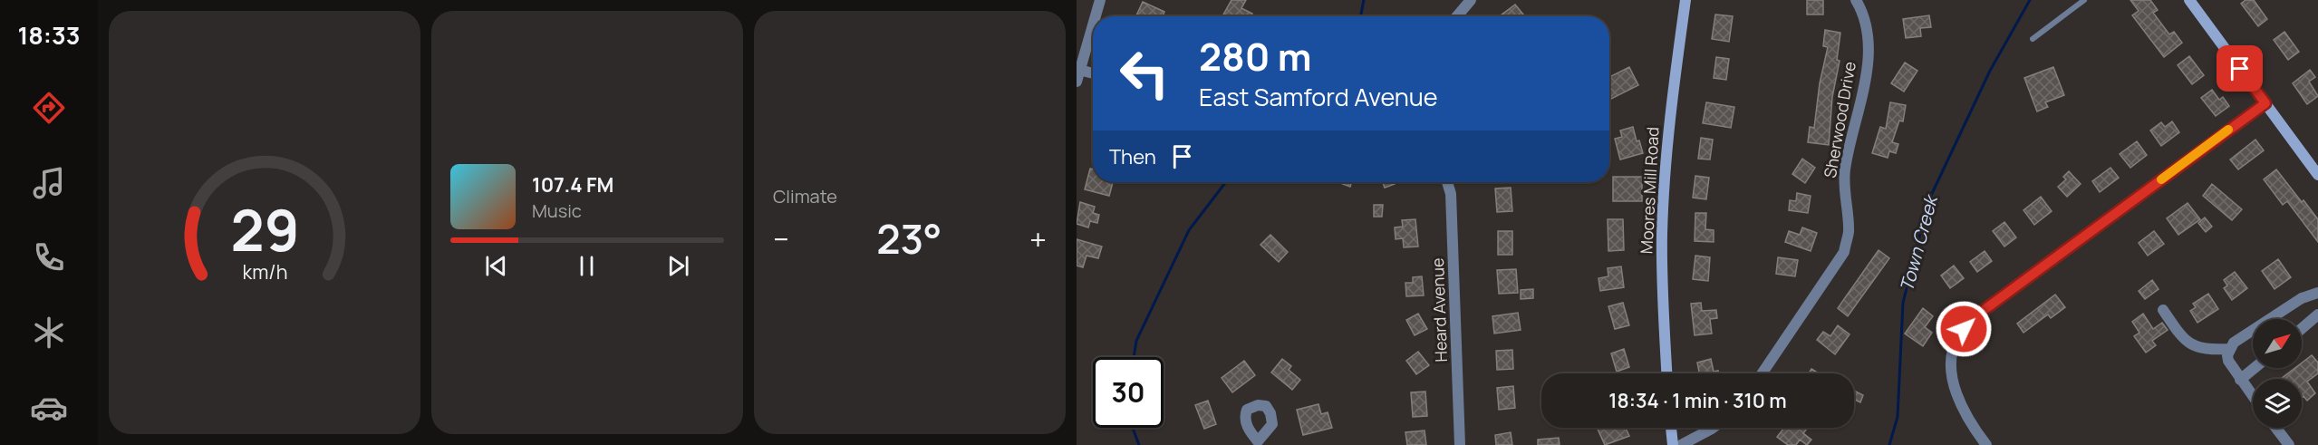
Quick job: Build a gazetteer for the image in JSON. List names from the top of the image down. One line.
{"streets":{"street":["Sherwood Drive","Moores Mill Road","Heard Avenue"]},"water":["Town Creek"],"north":"top right","page":{"tabs":"18:33","tile":"Climate","turn":["280 m","East Samford Avenue"],"then":"Then","song":["107.4 FM","Music"],"heat":["−","23°","+"],"limit":"30","trip":"18:34 · 1 min · 310 m","gauge":["29","km/h"]}}
